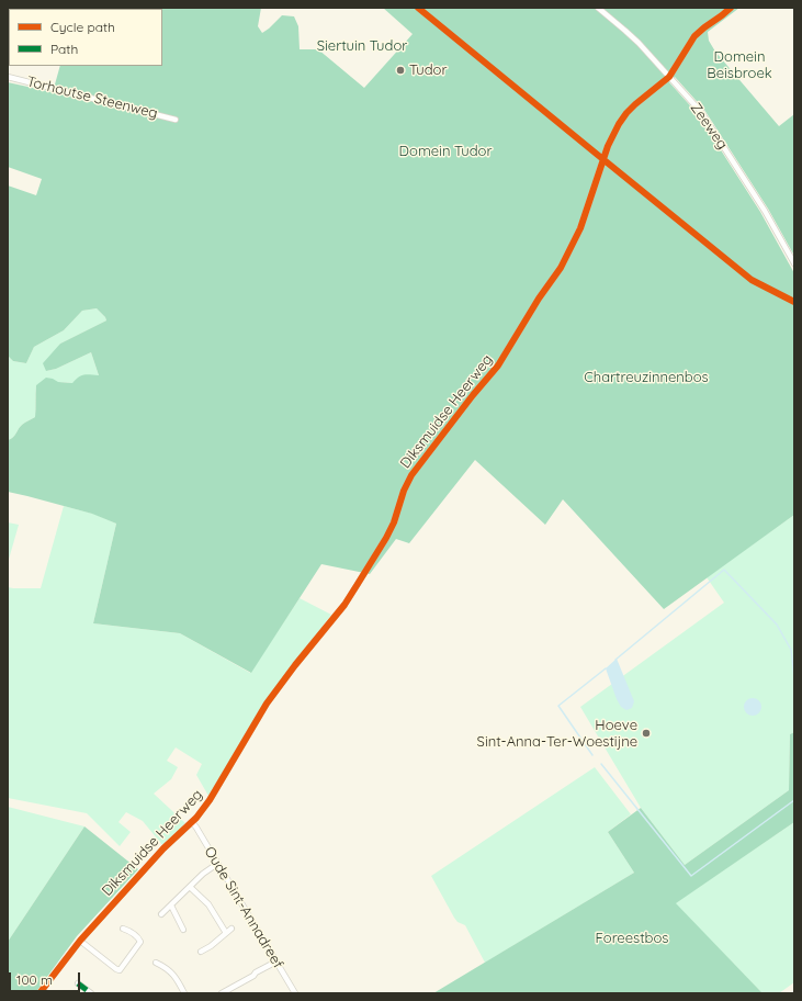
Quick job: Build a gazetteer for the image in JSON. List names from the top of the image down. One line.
{"streets":{"street":["Torhoutse Steenweg","Zeeweg","Diksmuidse Heerweg","Oude Sint-Annadreef"]},"crossings":[["Zeeweg","Diksmuidse Heerweg"],["Diksmuidse Heerweg","Oude Sint-Annadreef"]],"parks":["Siertuin Tudor","Domein Beisbroek","Domein Tudor","Chartreuzinnenbos","Foreestbos"],"places":["Tudor","Hoeve Sint-Anna-Ter-Woestijne"],"legend":["Cycle path","Path"],"scale_bar":"100 m"}
